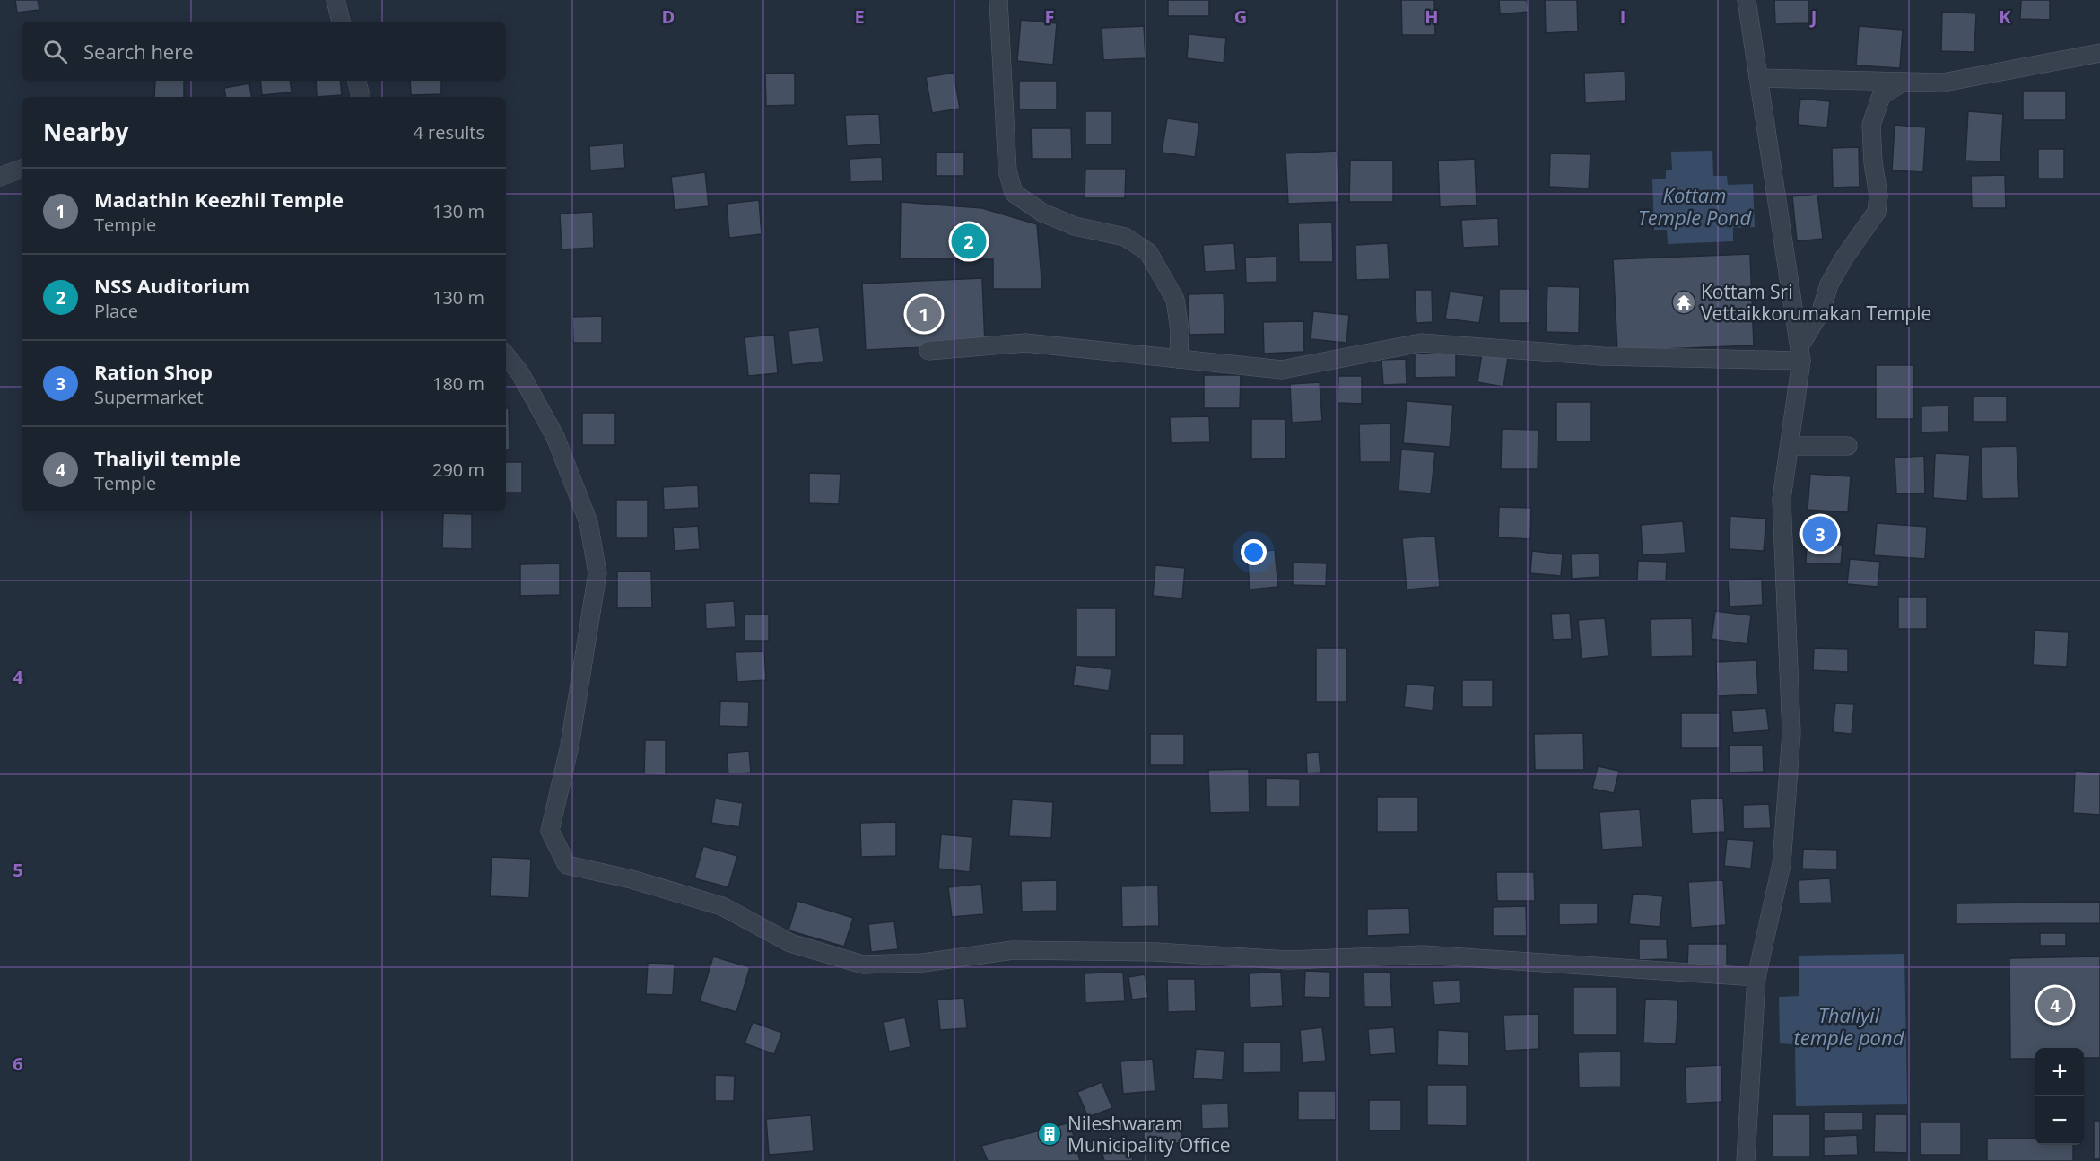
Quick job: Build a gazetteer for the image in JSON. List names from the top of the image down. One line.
{"water":["Kottam Temple Pond","Thaliyil temple pond"],"places":{"temple":["Kottam Sri Vettaikkorumakan Temple"],"building":["Nileshwaram Municipality Office"]},"page":{"search":"Search here","heading":["Nearby","4 results"],"list":[{"mark":"1","name":"Madathin Keezhil Temple","note":"Temple","value":"130 m"},{"mark":"2","name":"NSS Auditorium","note":"Place","value":"130 m"},{"mark":"3","name":"Ration Shop","note":"Supermarket","value":"180 m"},{"mark":"4","name":"Thaliyil temple","note":"Temple","value":"290 m"}],"pins":["2","1","3","4"],"map_buttons":["+","−"]},"grid":{"columns":["D","E","F","G","H","I","J","K"],"rows":["4","5","6"]}}
